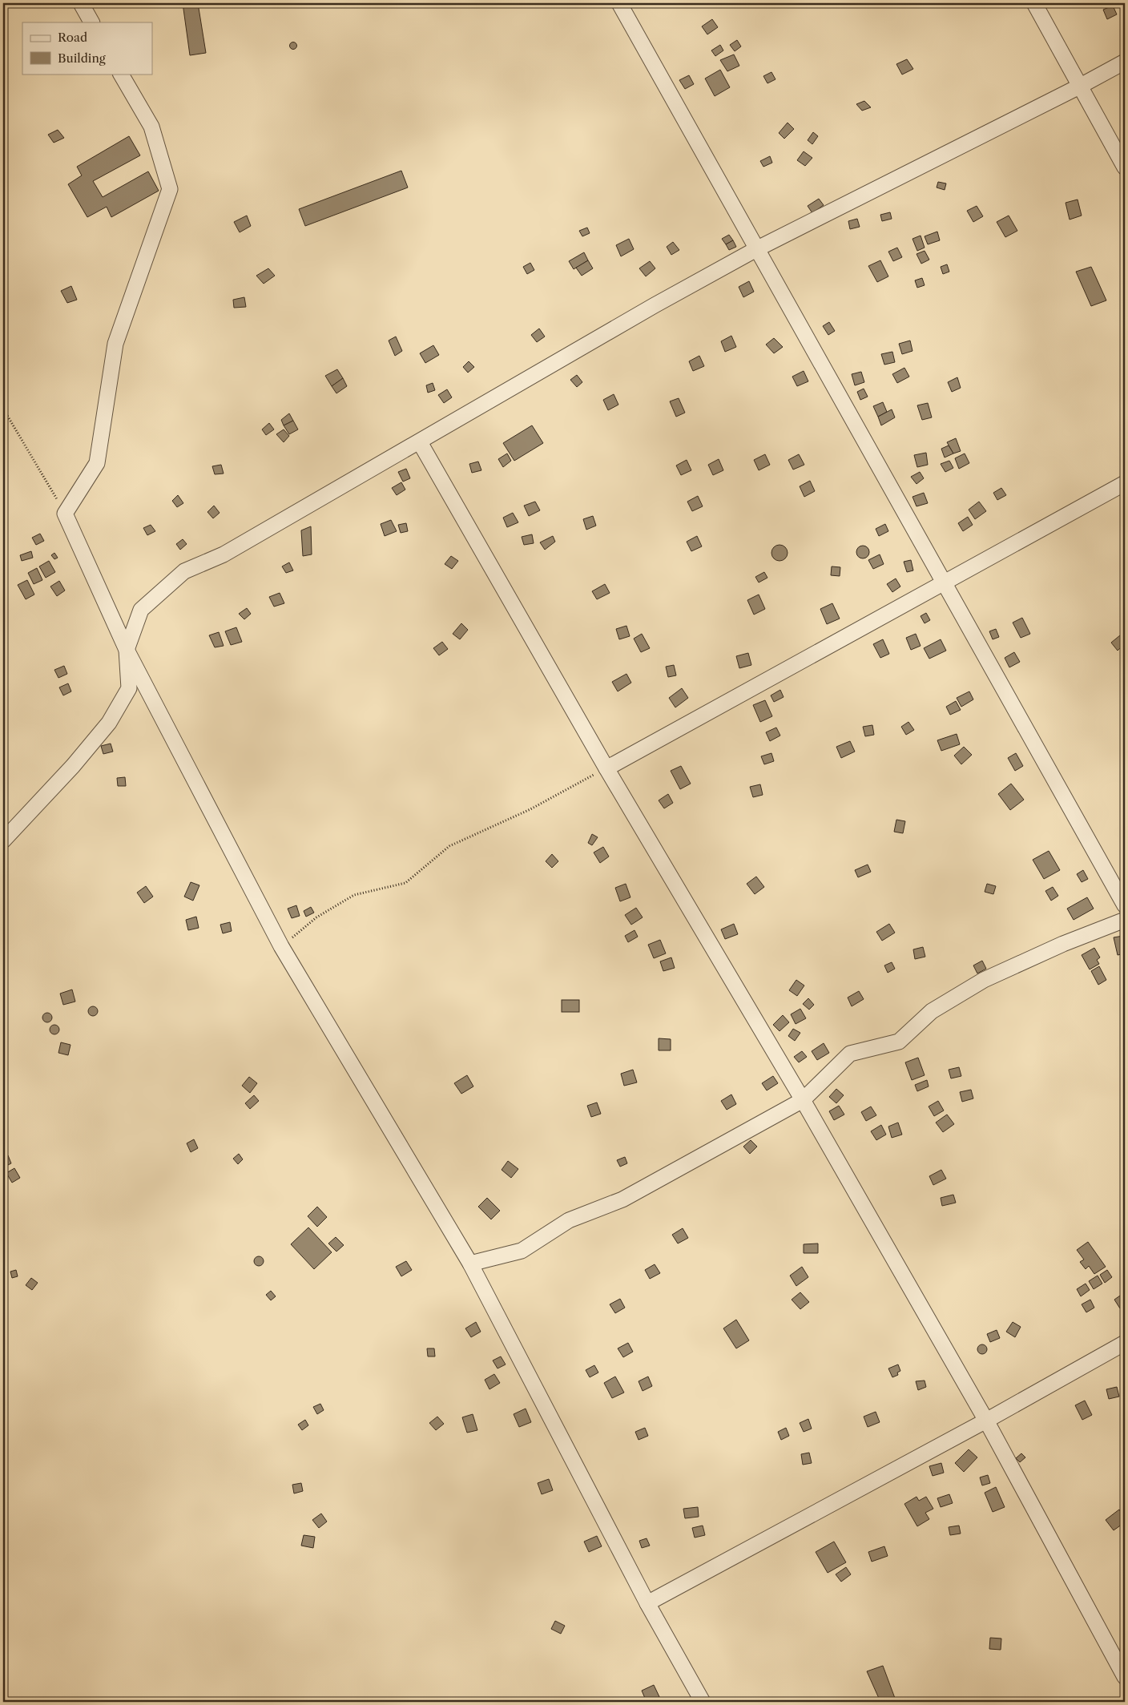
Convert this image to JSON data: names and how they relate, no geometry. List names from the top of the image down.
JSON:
{
  "legend": ["Road", "Building"]
}
